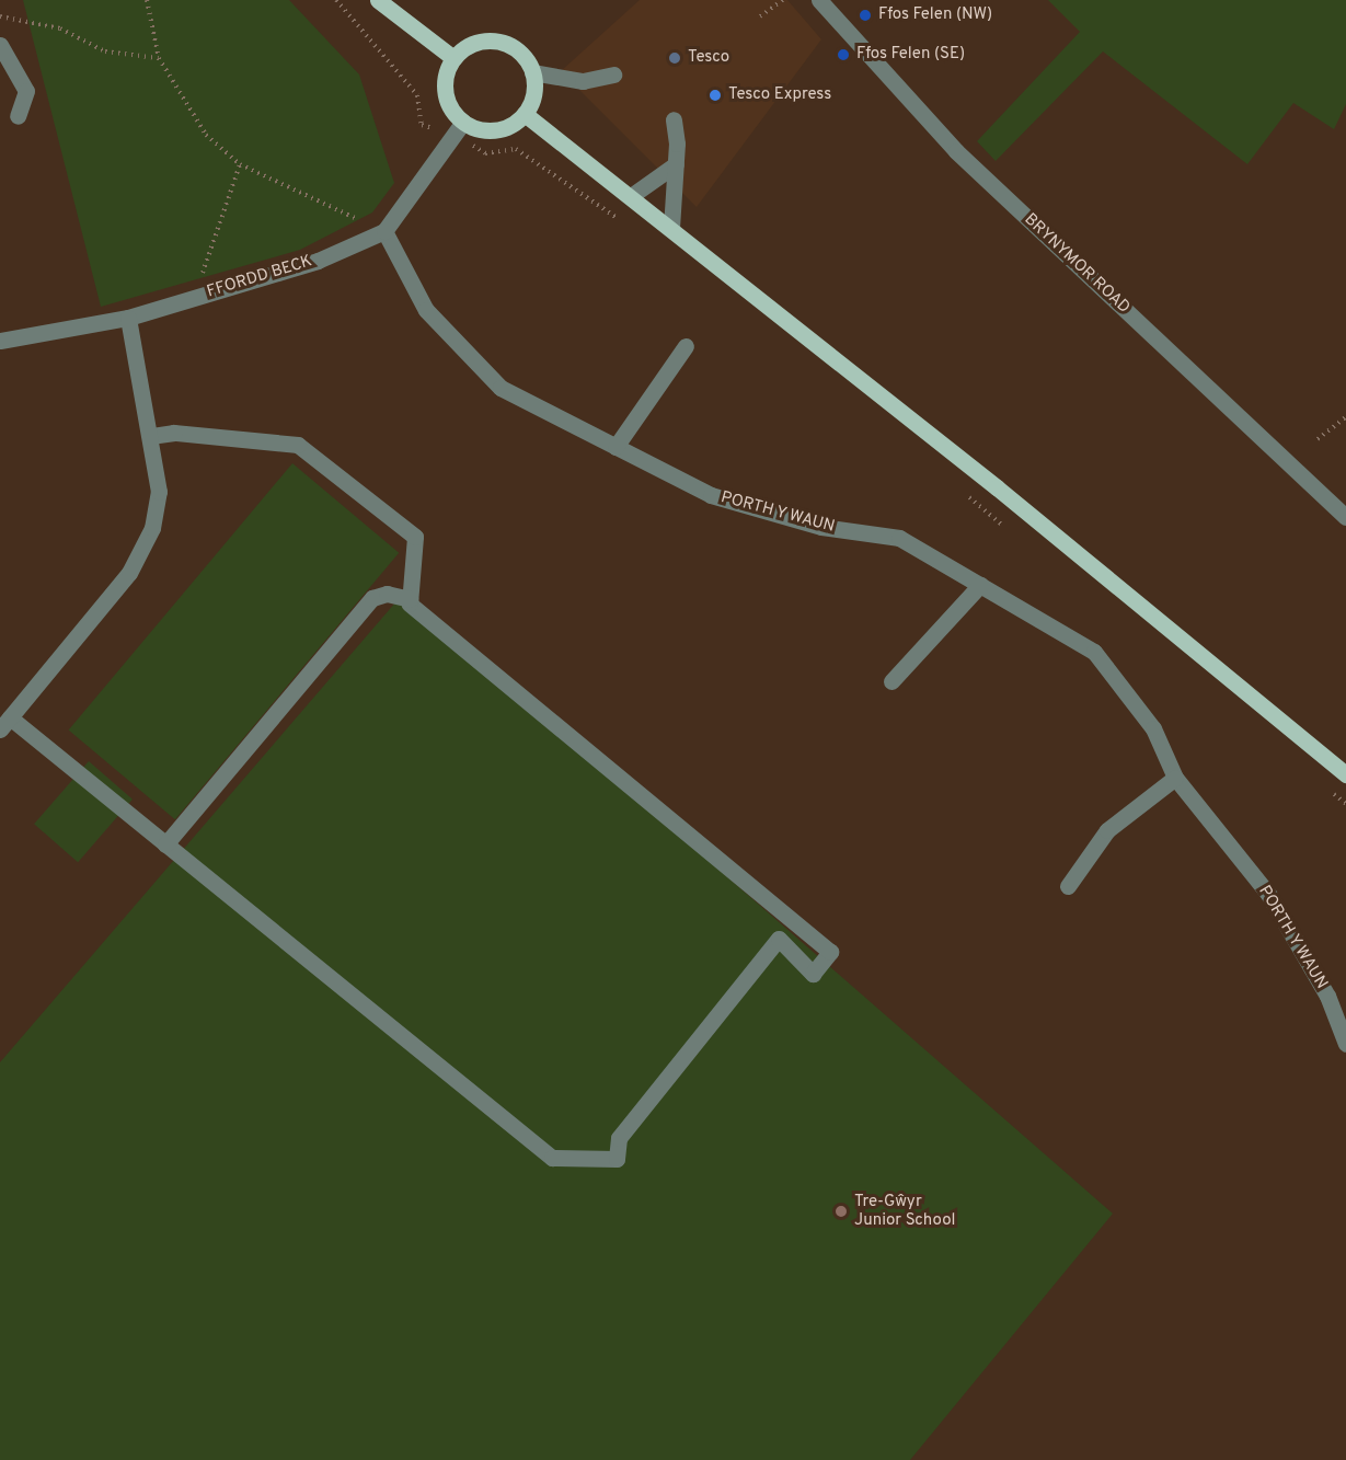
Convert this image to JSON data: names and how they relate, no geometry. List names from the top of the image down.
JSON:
{
  "streets": {
    "street": ["BRYNYMOR ROAD", "FFORDD BECK", "PORTH Y WAUN"]
  },
  "crossings": [
    ["FFORDD BECK", "PORTH Y WAUN"]
  ],
  "places": [
    "Ffos Felen (NW)",
    "Ffos Felen (SE)",
    "Tesco",
    "Tesco Express",
    "Tre-Gŵyr Junior School"
  ]
}
